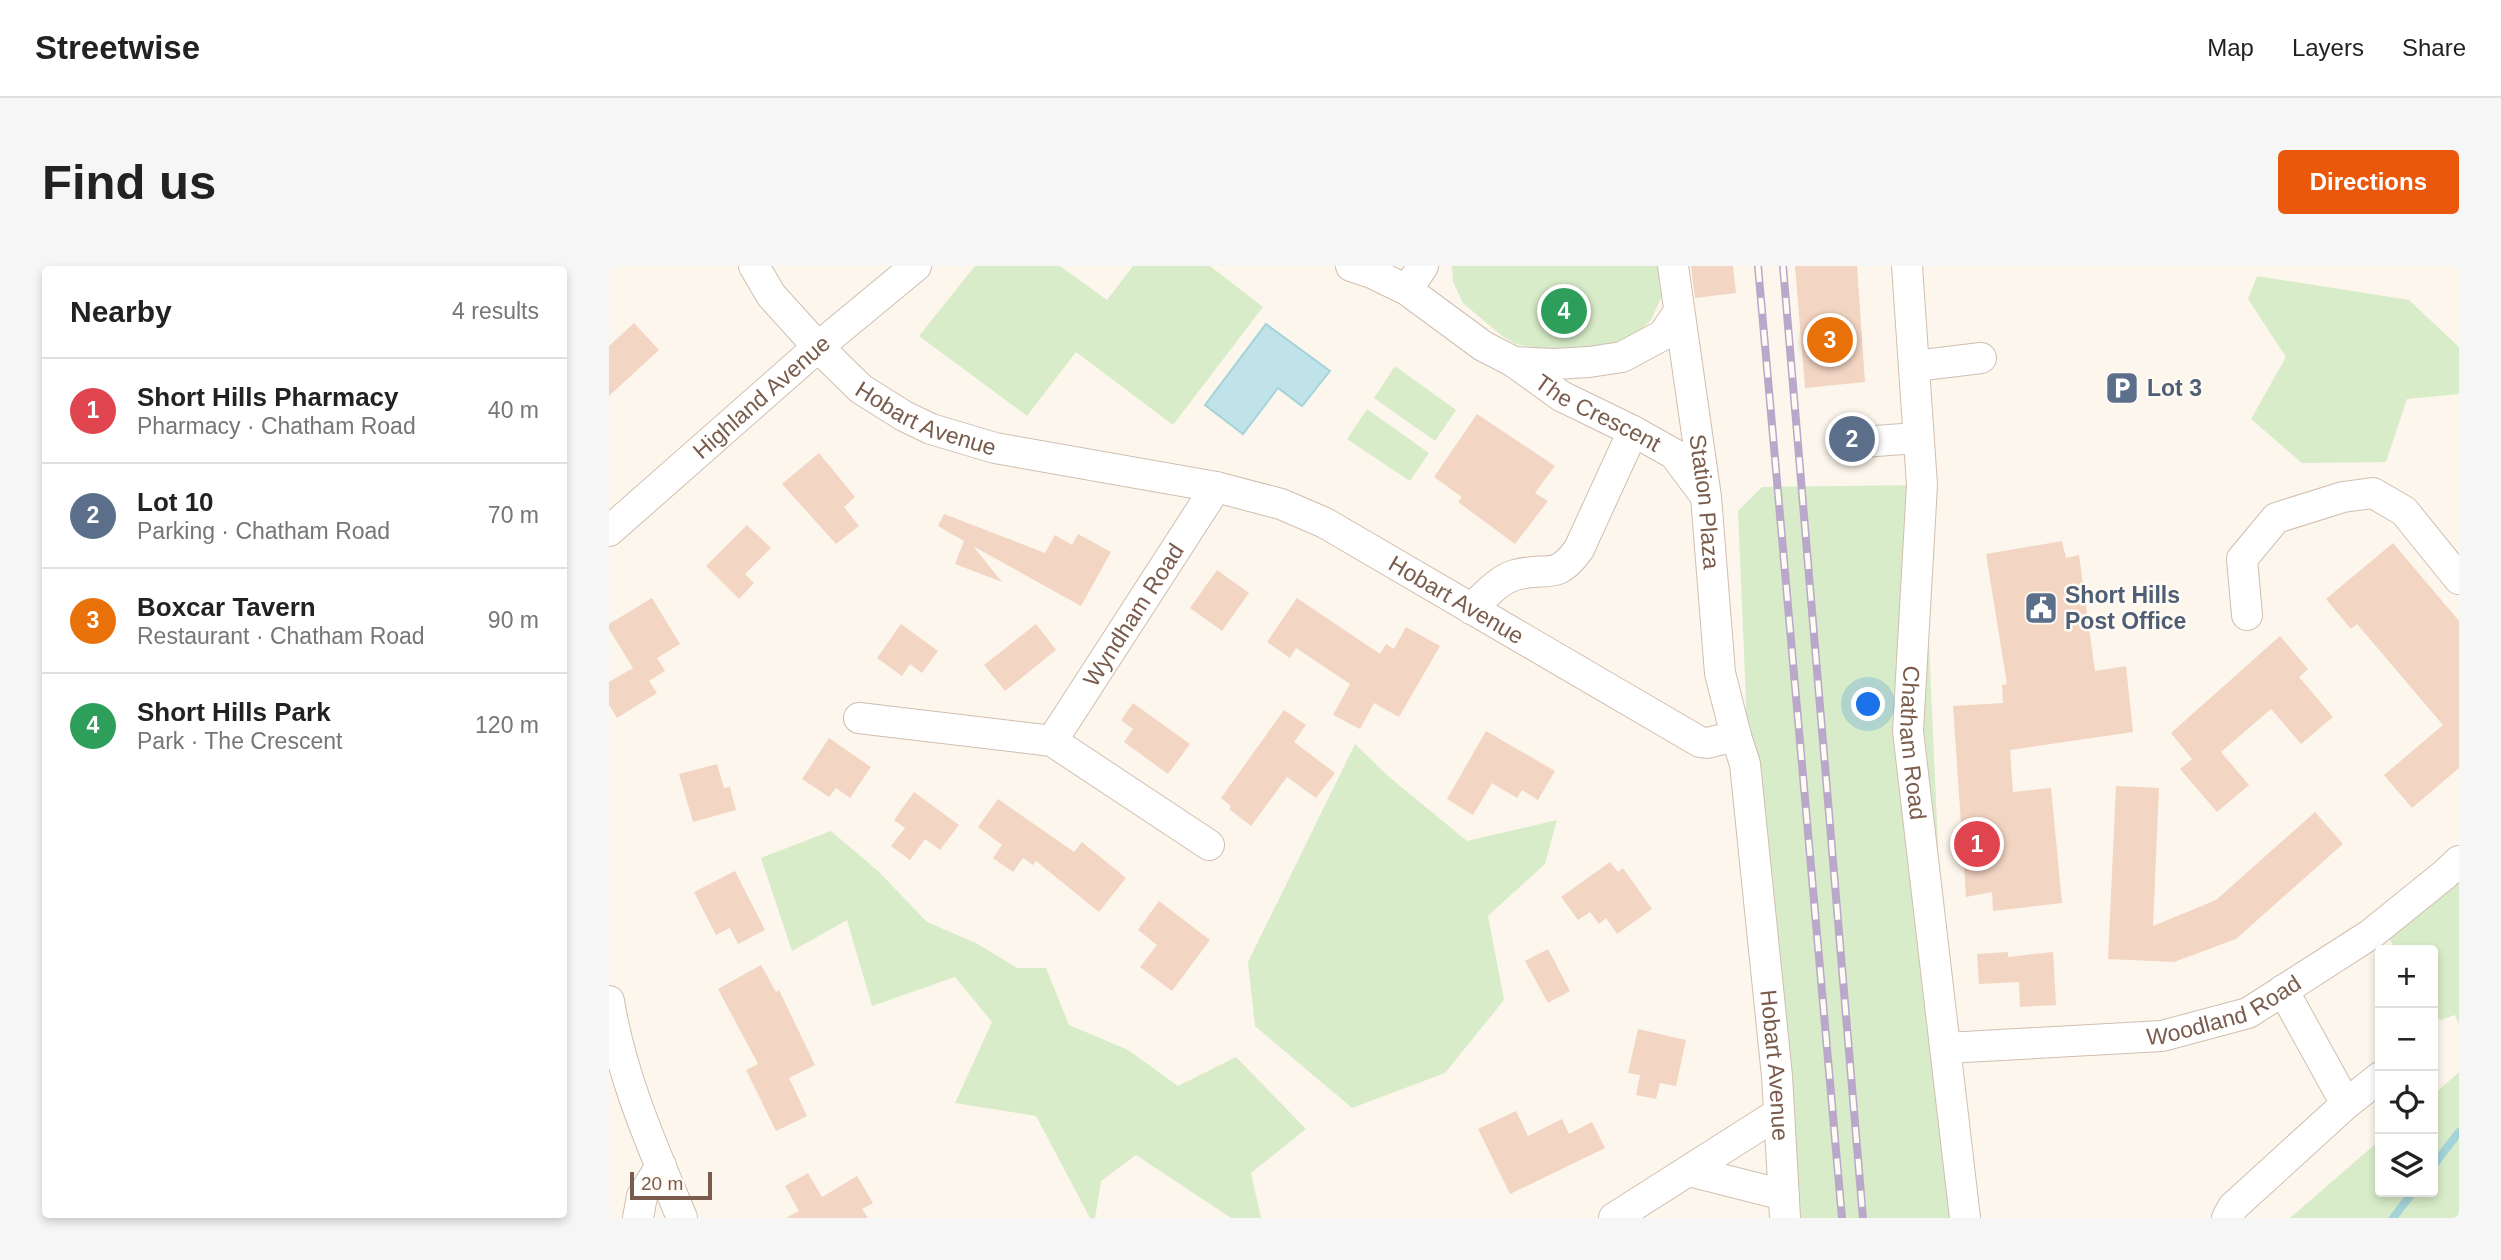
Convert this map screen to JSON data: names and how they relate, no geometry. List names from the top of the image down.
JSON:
{
  "streets": {
    "street": [
      "Highland Avenue",
      "The Crescent",
      "Hobart Avenue",
      "Station Plaza",
      "Wyndham Road",
      "Chatham Road",
      "Woodland Road"
    ]
  },
  "crossings": [
    ["Highland Avenue", "Hobart Avenue"],
    ["The Crescent", "Station Plaza"],
    ["Hobart Avenue", "Station Plaza"],
    ["Hobart Avenue", "Wyndham Road"],
    ["Chatham Road", "Woodland Road"]
  ],
  "places": {
    "parking": ["Lot 3"],
    "public building": ["Short Hills Post Office"]
  },
  "scale_bar": "20 m",
  "page": {
    "header": "Streetwise",
    "nav": ["Map", "Layers", "Share"],
    "buttons": "Directions",
    "title": "Find us",
    "heading": ["Nearby", "4 results"],
    "pins": [
      "4",
      "3",
      "2",
      "1"
    ],
    "list": [
      {
        "mark": "1",
        "name": "Short Hills Pharmacy",
        "note": "Pharmacy · Chatham Road",
        "value": "40 m"
      },
      {
        "mark": "2",
        "name": "Lot 10",
        "note": "Parking · Chatham Road",
        "value": "70 m"
      },
      {
        "mark": "3",
        "name": "Boxcar Tavern",
        "note": "Restaurant · Chatham Road",
        "value": "90 m"
      },
      {
        "mark": "4",
        "name": "Short Hills Park",
        "note": "Park · The Crescent",
        "value": "120 m"
      }
    ],
    "map_buttons": ["+", "−"],
    "scale": "20 m"
  }
}
